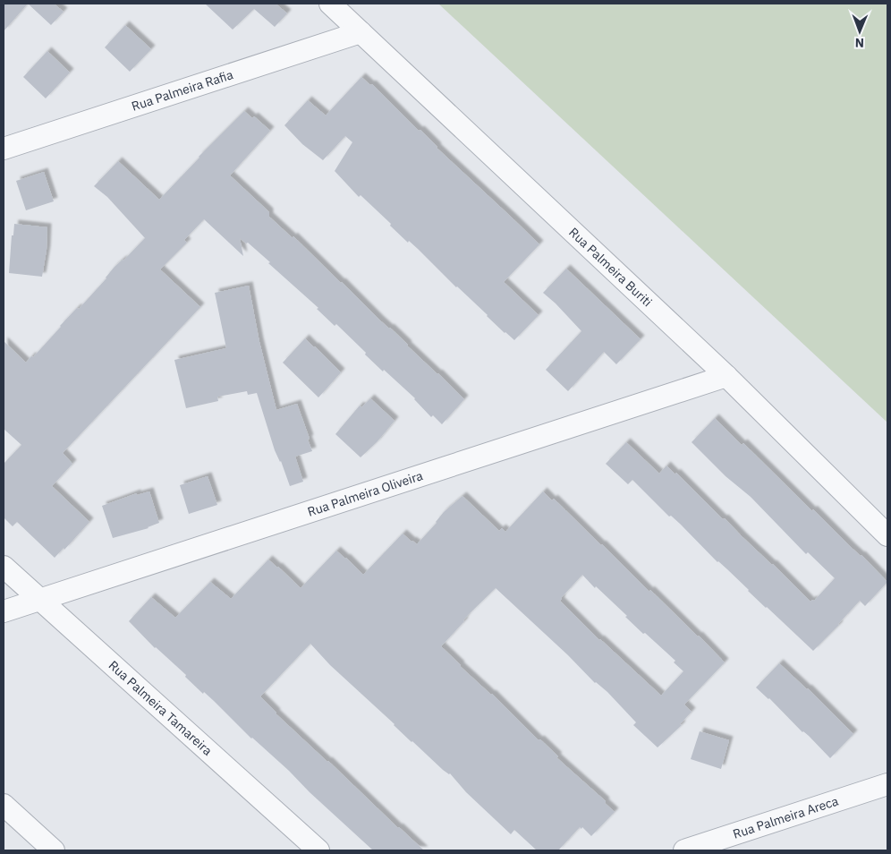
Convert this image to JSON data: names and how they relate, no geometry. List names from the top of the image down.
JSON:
{
  "streets": {
    "street": [
      "Rua Palmeira Rafia",
      "Rua Palmeira Buriti",
      "Rua Palmeira Oliveira",
      "Rua Palmeira Tamareira",
      "Rua Palmeira Areca"
    ]
  },
  "crossings": [
    ["Rua Palmeira Rafia", "Rua Palmeira Buriti"],
    ["Rua Palmeira Buriti", "Rua Palmeira Oliveira"],
    ["Rua Palmeira Oliveira", "Rua Palmeira Tamareira"]
  ],
  "north": "bottom"
}
